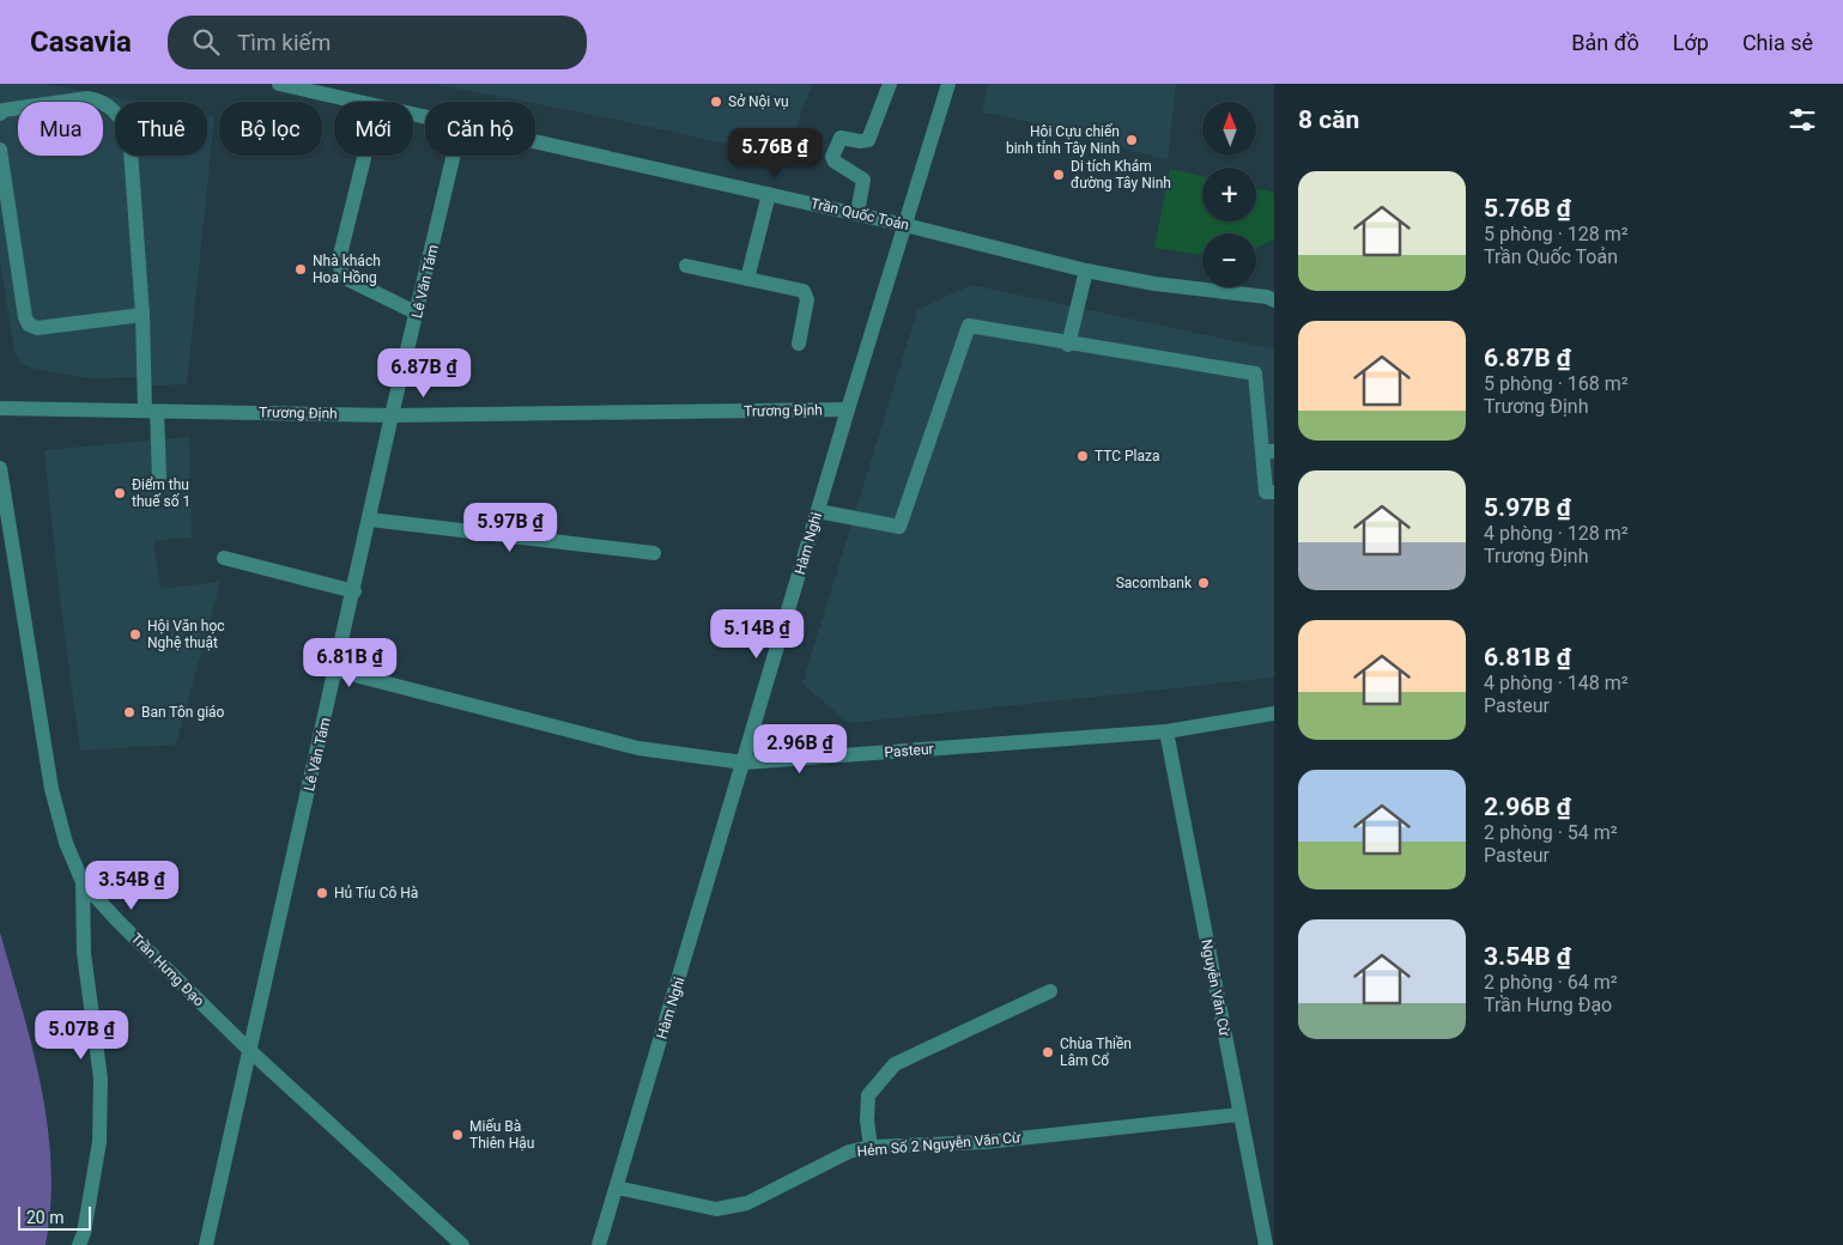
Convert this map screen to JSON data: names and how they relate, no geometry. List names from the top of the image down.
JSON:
{
  "streets": {
    "street": [
      "Trần Quốc Toản",
      "Lê Văn Tám",
      "Trương Định",
      "Hàm Nghi",
      "Pasteur",
      "Trần Hưng Đạo",
      "Nguyễn Văn Cừ",
      "Hẻm Số 2 Nguyễn Văn Cừ"
    ]
  },
  "crossings": [
    ["Trần Quốc Toản", "Hàm Nghi"],
    ["Lê Văn Tám", "Trương Định"],
    ["Lê Văn Tám", "Pasteur"],
    ["Lê Văn Tám", "Trần Hưng Đạo"],
    ["Trương Định", "Hàm Nghi"],
    ["Hàm Nghi", "Pasteur"],
    ["Hàm Nghi", "Hẻm Số 2 Nguyễn Văn Cừ"],
    ["Pasteur", "Nguyễn Văn Cừ"],
    ["Nguyễn Văn Cừ", "Hẻm Số 2 Nguyễn Văn Cừ"]
  ],
  "places": [
    "Sở Nội vụ",
    "Hội Cựu chiến binh tỉnh Tây Ninh",
    "Di tích Khám đường Tây Ninh",
    "Nhà khách Hoa Hồng",
    "TTC Plaza",
    "Điểm thu thuế số 1",
    "Sacombank",
    "Hội Văn học Nghệ thuật",
    "Ban Tôn giáo",
    "Hủ Tíu Cô Hà",
    "Chùa Thiền Lâm Cổ",
    "Miếu Bà Thiên Hậu"
  ],
  "scale_bar": "20 m",
  "north": "top",
  "page": {
    "header": "Casavia",
    "search": "Tìm kiếm",
    "nav": ["Bản đồ", "Lớp", "Chia sẻ"],
    "heading": "8 căn",
    "map_buttons": ["+", "−"],
    "chip": [
      "Mua",
      "Thuê",
      "Bộ lọc",
      "Mới",
      "Căn hộ"
    ],
    "price": [
      "5.76B ₫",
      "6.87B ₫",
      "5.97B ₫",
      "5.14B ₫",
      "6.81B ₫",
      "2.96B ₫",
      "3.54B ₫",
      "5.07B ₫"
    ],
    "list": [
      {
        "name": "5.76B ₫",
        "note": "5 phòng · 128 m² · Trần Quốc Toản"
      },
      {
        "name": "6.87B ₫",
        "note": "5 phòng · 168 m² · Trương Định"
      },
      {
        "name": "5.97B ₫",
        "note": "4 phòng · 128 m² · Trương Định"
      },
      {
        "name": "6.81B ₫",
        "note": "4 phòng · 148 m² · Pasteur"
      },
      {
        "name": "2.96B ₫",
        "note": "2 phòng · 54 m² · Pasteur"
      },
      {
        "name": "3.54B ₫",
        "note": "2 phòng · 64 m² · Trần Hưng Đạo"
      }
    ],
    "scale": "20 m"
  }
}
